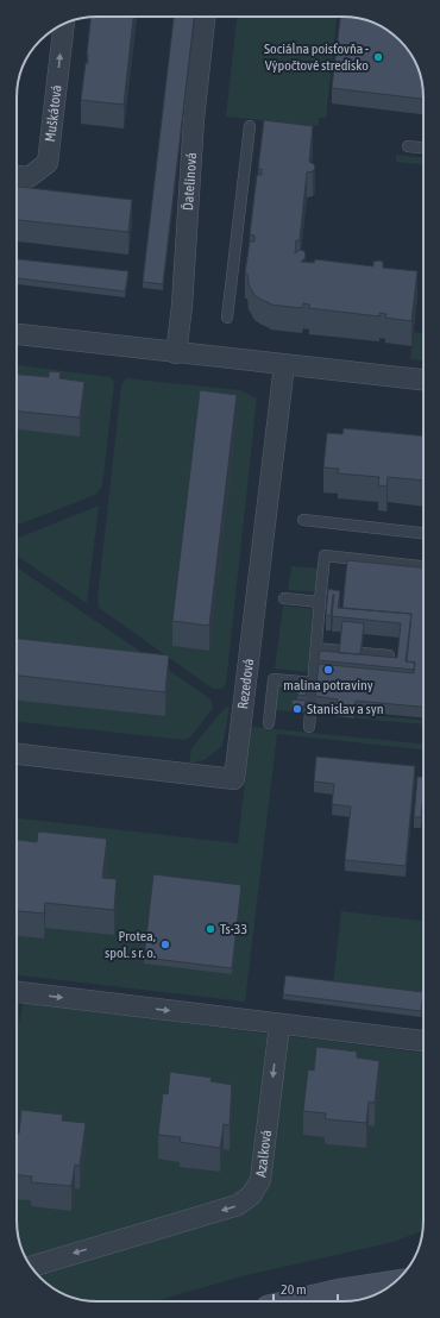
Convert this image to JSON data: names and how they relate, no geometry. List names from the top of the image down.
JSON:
{
  "streets": {
    "street": [
      "Muškátová",
      "Ďatelinová",
      "Rezedová",
      "Azalková"
    ]
  },
  "one_way": ["Muškátová", "Azalková"],
  "places": [
    "Sociálna poisťovňa - Výpočtové stredisko",
    "malina potraviny",
    "Stanislav a syn",
    "Ts-33",
    "Protea, spol. s r. o."
  ],
  "scale_bar": "20 m"
}
